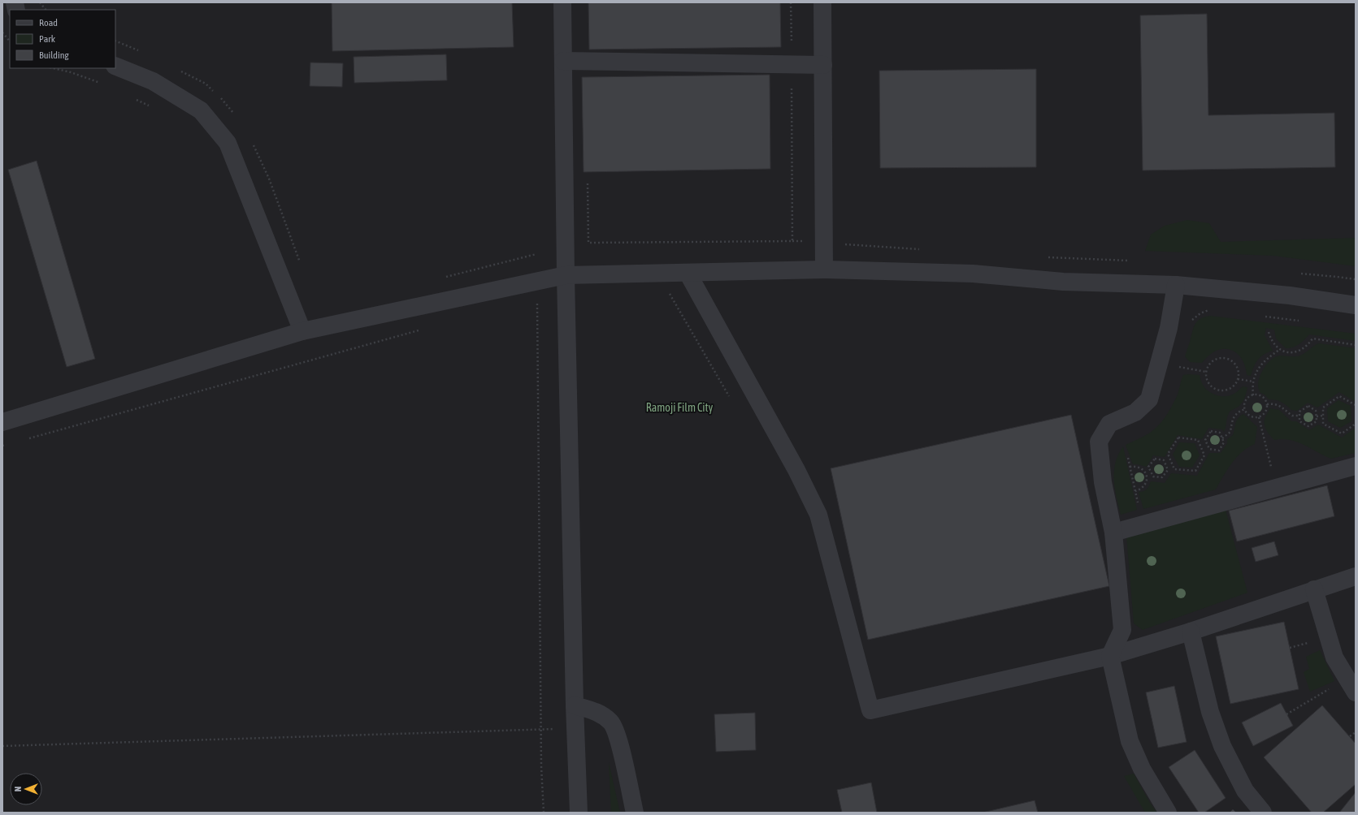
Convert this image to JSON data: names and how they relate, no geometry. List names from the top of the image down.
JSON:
{
  "parks": ["Ramoji Film City"],
  "legend": ["Road", "Park", "Building"],
  "north": "left"
}
